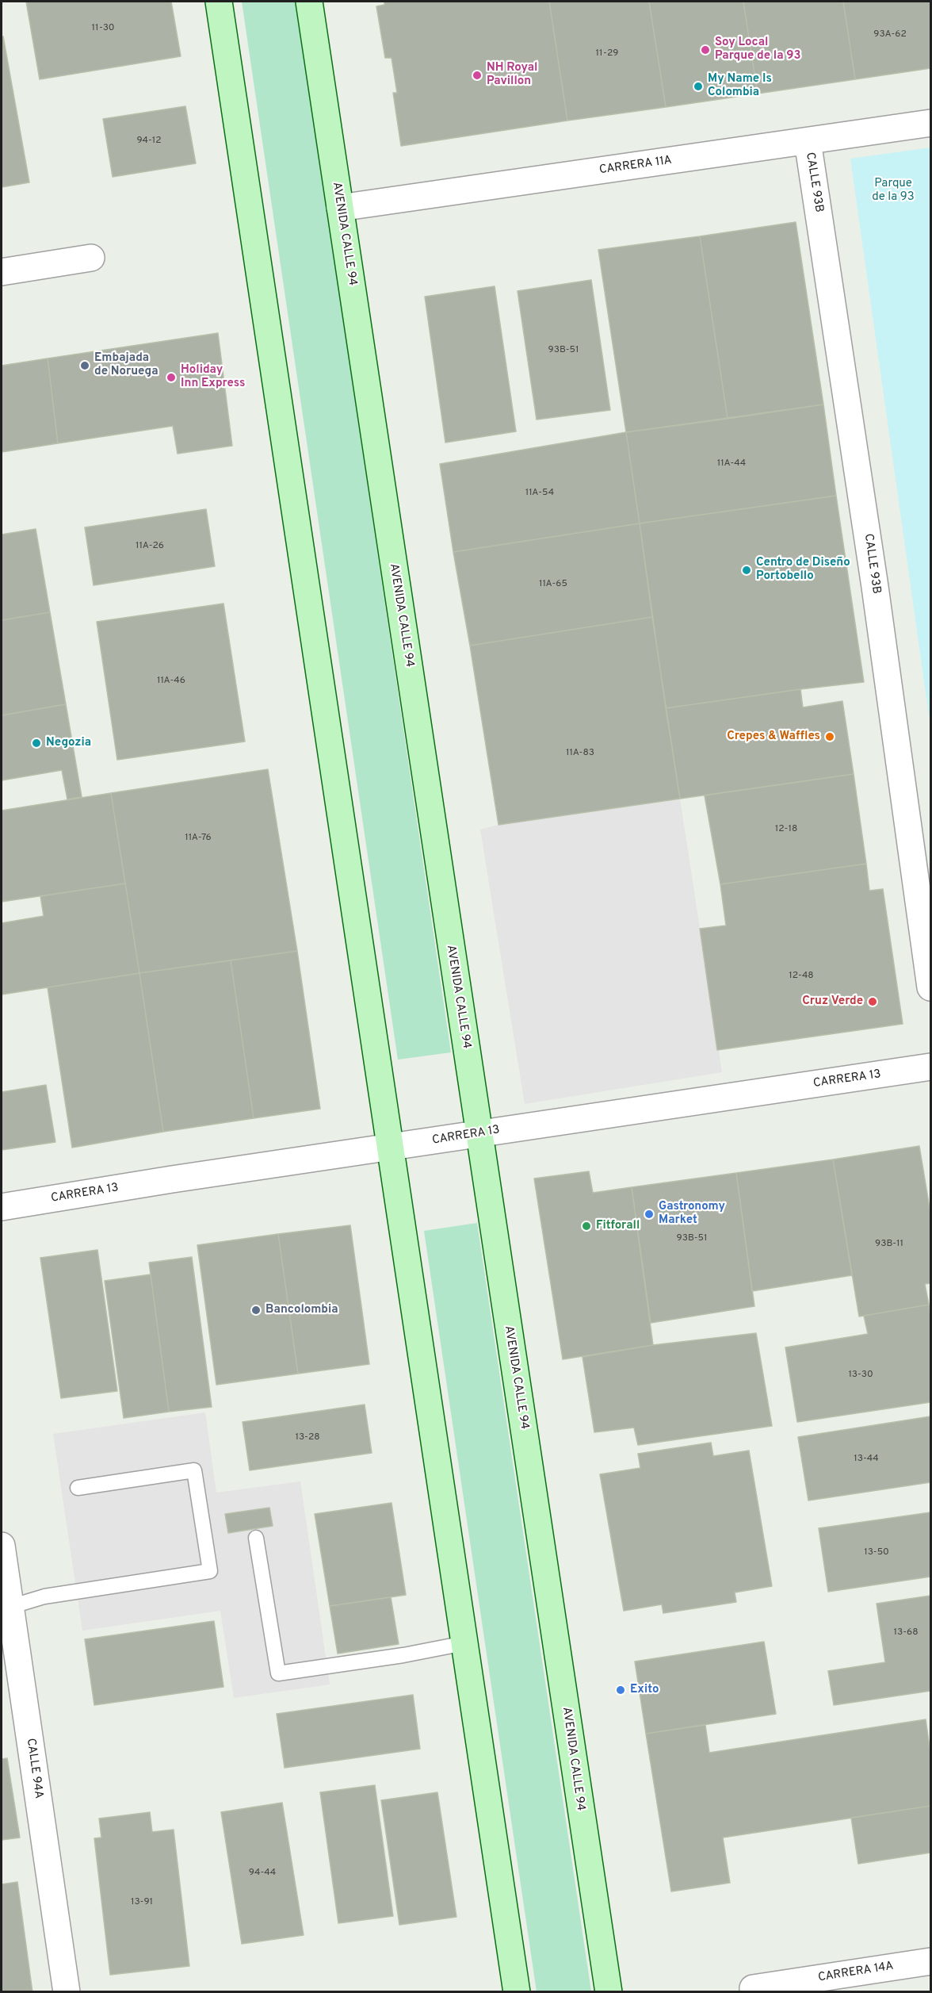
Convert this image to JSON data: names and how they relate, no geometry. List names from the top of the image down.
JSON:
{
  "streets": {
    "main road": ["AVENIDA CALLE 94"],
    "street": [
      "CARRERA 11A",
      "CALLE 93B",
      "CARRERA 13",
      "CALLE 94A",
      "CARRERA 14A"
    ]
  },
  "crossings": [
    ["CARRERA 11A", "CALLE 93B"],
    ["CARRERA 11A", "AVENIDA CALLE 94"],
    ["AVENIDA CALLE 94", "CARRERA 13"]
  ],
  "parks": ["Parque de la 93"],
  "places": [
    "Soy Local Parque de la 93",
    "NH Royal Pavillon",
    "My Name Is Colombia",
    "Embajada de Noruega",
    "Holiday Inn Express",
    "Centro de Diseño Portobello",
    "Crepes & Waffles",
    "Negozia",
    "Cruz Verde",
    "Gastronomy Market",
    "Fitforall",
    "Bancolombia",
    "Exito"
  ],
  "house_numbers": [
    "11-30",
    "93A-62",
    "11-29",
    "94-12",
    "93B-51",
    "11A-44",
    "11A-54",
    "11A-26",
    "11A-65",
    "11A-46",
    "11A-83",
    "12-18",
    "11A-76",
    "12-48",
    "93B-51",
    "93B-11",
    "13-30",
    "13-28",
    "13-44",
    "13-50",
    "13-68",
    "94-44",
    "13-91"
  ]
}
